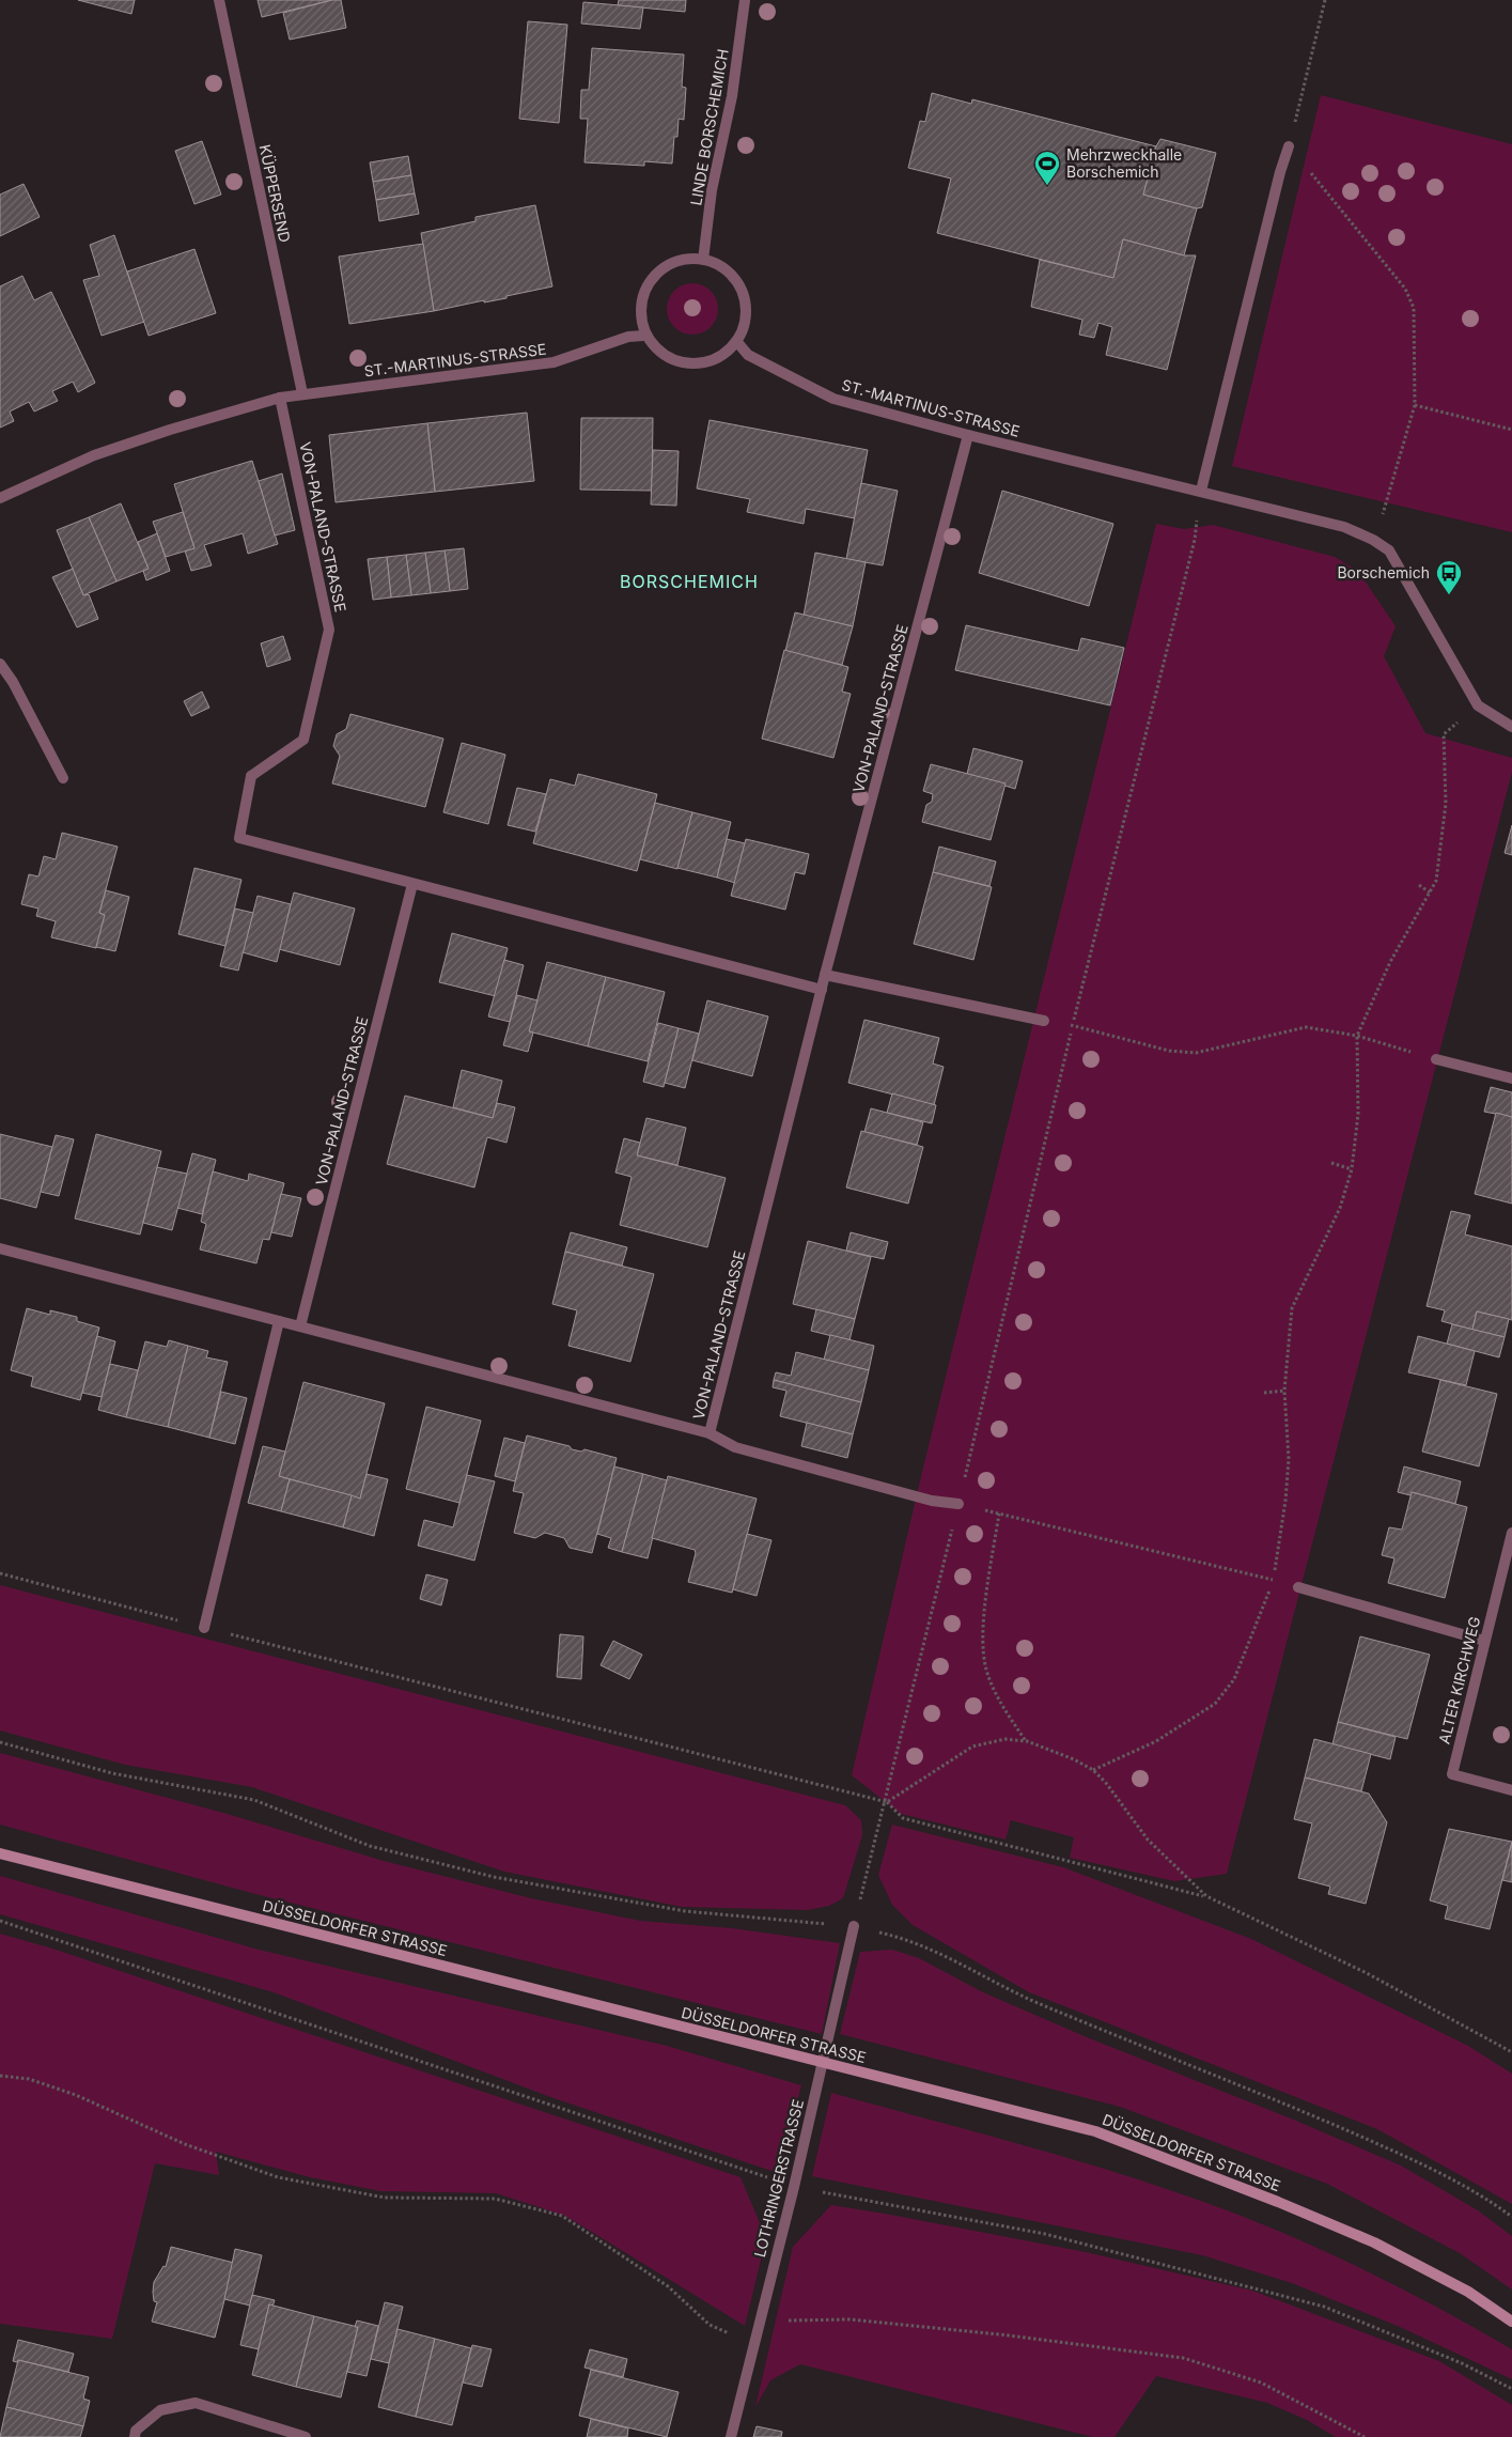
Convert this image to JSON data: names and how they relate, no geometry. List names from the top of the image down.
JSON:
{
  "streets": {
    "main road": ["DÜSSELDORFER STRASSE"],
    "street": [
      "LINDE BORSCHEMICH",
      "KÜPPERSEND",
      "ST.-MARTINUS-STRASSE",
      "VON-PALAND-STRASSE",
      "ALTER KIRCHWEG",
      "LOTHRINGERSTRASSE"
    ]
  },
  "crossings": [
    ["LINDE BORSCHEMICH", "ST.-MARTINUS-STRASSE"],
    ["KÜPPERSEND", "ST.-MARTINUS-STRASSE"],
    ["ST.-MARTINUS-STRASSE", "VON-PALAND-STRASSE"]
  ],
  "districts": ["BORSCHEMICH"],
  "places": {
    "sports": ["Mehrzweckhalle Borschemich"],
    "bus stop": ["Borschemich"]
  }
}
